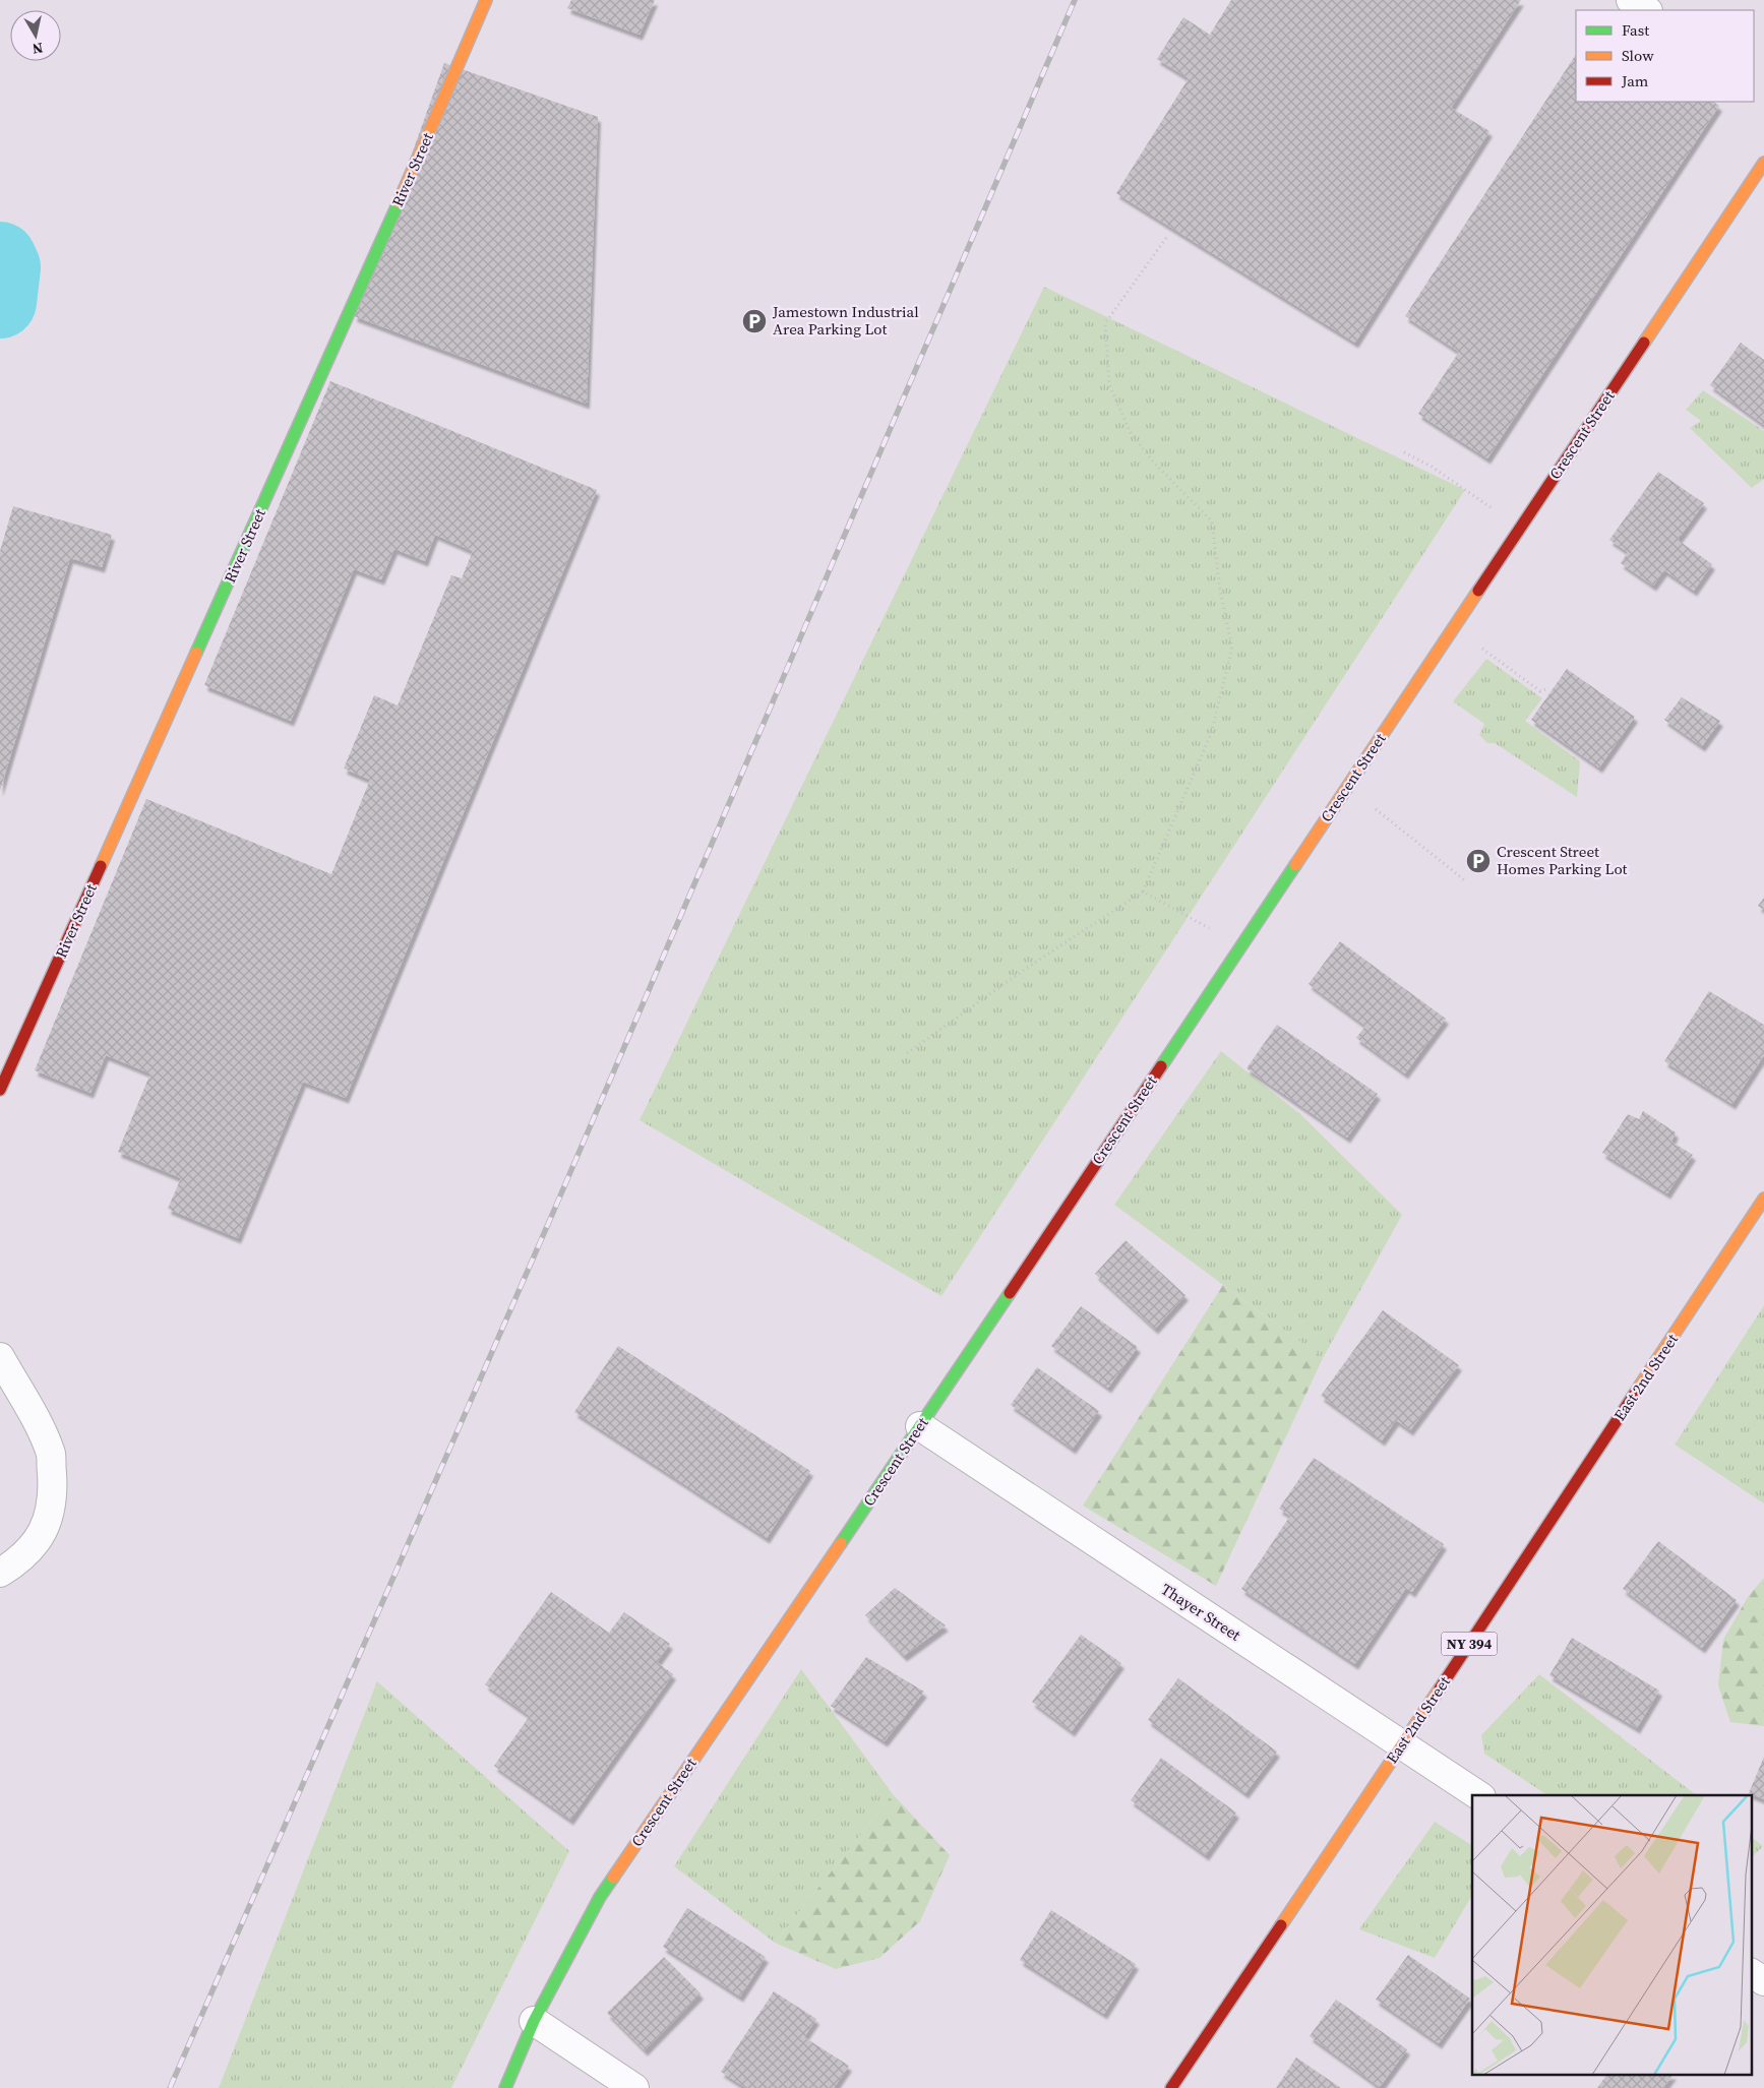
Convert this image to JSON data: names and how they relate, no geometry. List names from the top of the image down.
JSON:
{
  "streets": {
    "street": [
      "River Street",
      "Crescent Street",
      "East 2nd Street",
      "Thayer Street",
      "NY 394"
    ]
  },
  "crossings": [
    ["Crescent Street", "Thayer Street"],
    ["East 2nd Street", "Thayer Street"]
  ],
  "places": {
    "parking": ["Jamestown Industrial Area Parking Lot", "Crescent Street Homes Parking Lot"]
  },
  "legend": ["Fast", "Slow", "Jam"],
  "north": "bottom"
}
